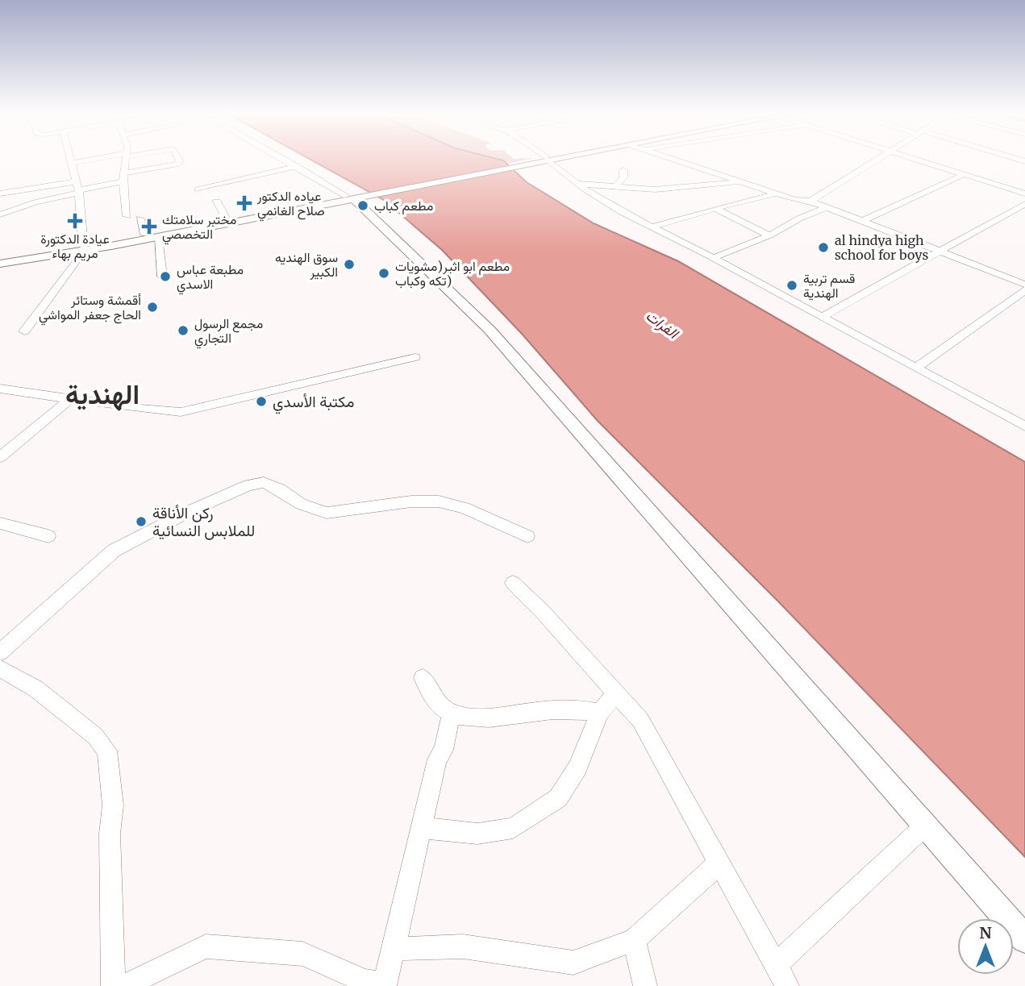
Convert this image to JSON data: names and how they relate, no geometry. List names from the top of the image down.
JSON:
{
  "districts": ["الهندية"],
  "water": ["الفرات"],
  "places": {
    "health": ["عياده الدكتور صلاح الغانمي", "عيادة الدكتورة مريم بهاء", "مختبر سلامتك التخصصي"],
    "other": [
      "مطعم كباب",
      "al hindya high school for boys",
      "سوق الهنديه الكبير",
      "مطعم ابو اثير(مشويات تكه وكباب)",
      "مطبعة عباس الاسدي",
      "قسم تربية الهندية",
      "أقمشة وستائر الحاج جعفر المواشي",
      "مجمع الرسول التجاري",
      "مكتبة الأسدي",
      "ركن الأناقة للملابس النسائية"
    ]
  },
  "north": "top"
}
